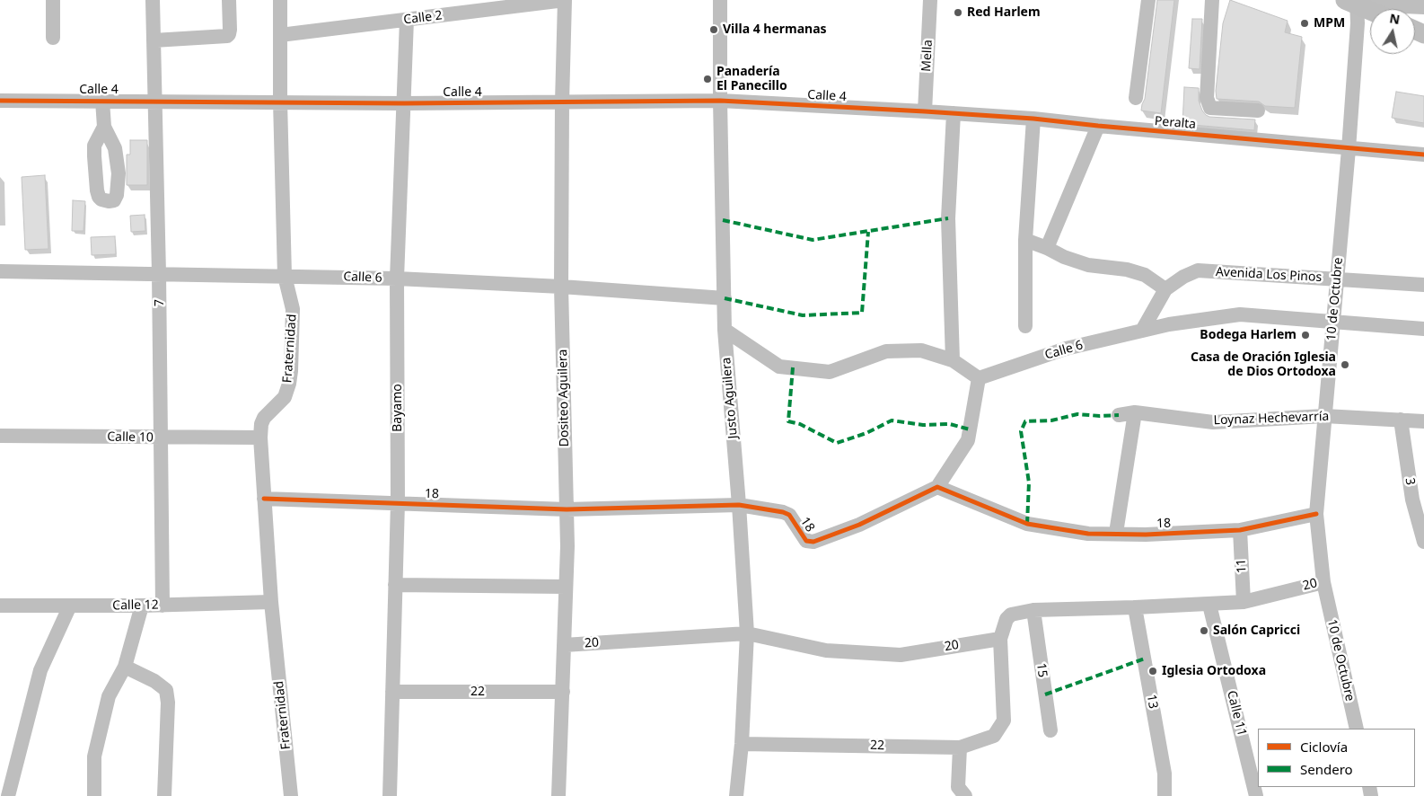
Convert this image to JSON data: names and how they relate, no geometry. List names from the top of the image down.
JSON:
{
  "streets": {
    "street": [
      "Calle 2",
      "Mella",
      "Calle 4",
      "Peralta",
      "Avenida Los Pinos",
      "Calle 6",
      "10 de Octubre",
      "7",
      "Fraternidad",
      "Dositeo Aguilera",
      "Justo Aguilera",
      "Bayamo",
      "Loynaz Hechevarría",
      "Calle 10",
      "3",
      "18",
      "11",
      "20",
      "Calle 12",
      "15",
      "22",
      "13",
      "Calle 11"
    ]
  },
  "crossings": [
    ["Calle 2", "Fraternidad"],
    ["Calle 2", "Dositeo Aguilera"],
    ["Calle 2", "Bayamo"],
    ["Mella", "Calle 4"],
    ["Mella", "Peralta"],
    ["Calle 4", "Peralta"],
    ["Calle 4", "7"],
    ["Calle 4", "Fraternidad"],
    ["Calle 4", "Dositeo Aguilera"],
    ["Calle 4", "Justo Aguilera"],
    ["Calle 4", "Bayamo"],
    ["Peralta", "10 de Octubre"],
    ["Avenida Los Pinos", "Calle 6"],
    ["Avenida Los Pinos", "10 de Octubre"],
    ["Calle 6", "10 de Octubre"],
    ["Calle 6", "7"],
    ["Calle 6", "Fraternidad"],
    ["Calle 6", "Dositeo Aguilera"],
    ["Calle 6", "Justo Aguilera"],
    ["Calle 6", "Bayamo"],
    ["10 de Octubre", "Loynaz Hechevarría"],
    ["10 de Octubre", "18"],
    ["10 de Octubre", "20"],
    ["7", "Calle 10"],
    ["7", "Calle 12"],
    ["Fraternidad", "Calle 10"],
    ["Fraternidad", "18"],
    ["Fraternidad", "Calle 12"],
    ["Dositeo Aguilera", "18"],
    ["Dositeo Aguilera", "20"],
    ["Dositeo Aguilera", "22"],
    ["Justo Aguilera", "18"],
    ["Justo Aguilera", "20"],
    ["Justo Aguilera", "22"],
    ["Bayamo", "18"],
    ["Bayamo", "22"],
    ["Loynaz Hechevarría", "3"],
    ["18", "11"],
    ["11", "20"],
    ["20", "15"],
    ["20", "22"],
    ["20", "13"],
    ["20", "Calle 11"]
  ],
  "places": [
    "Red Harlem",
    "MPM",
    "Villa 4 hermanas",
    "Panadería El Panecillo",
    "Bodega Harlem",
    "Casa de Oración Iglesia de Dios Ortodoxa",
    "Salón Capricci",
    "Iglesia Ortodoxa"
  ],
  "legend": ["Ciclovía", "Sendero"],
  "north": "top"
}
